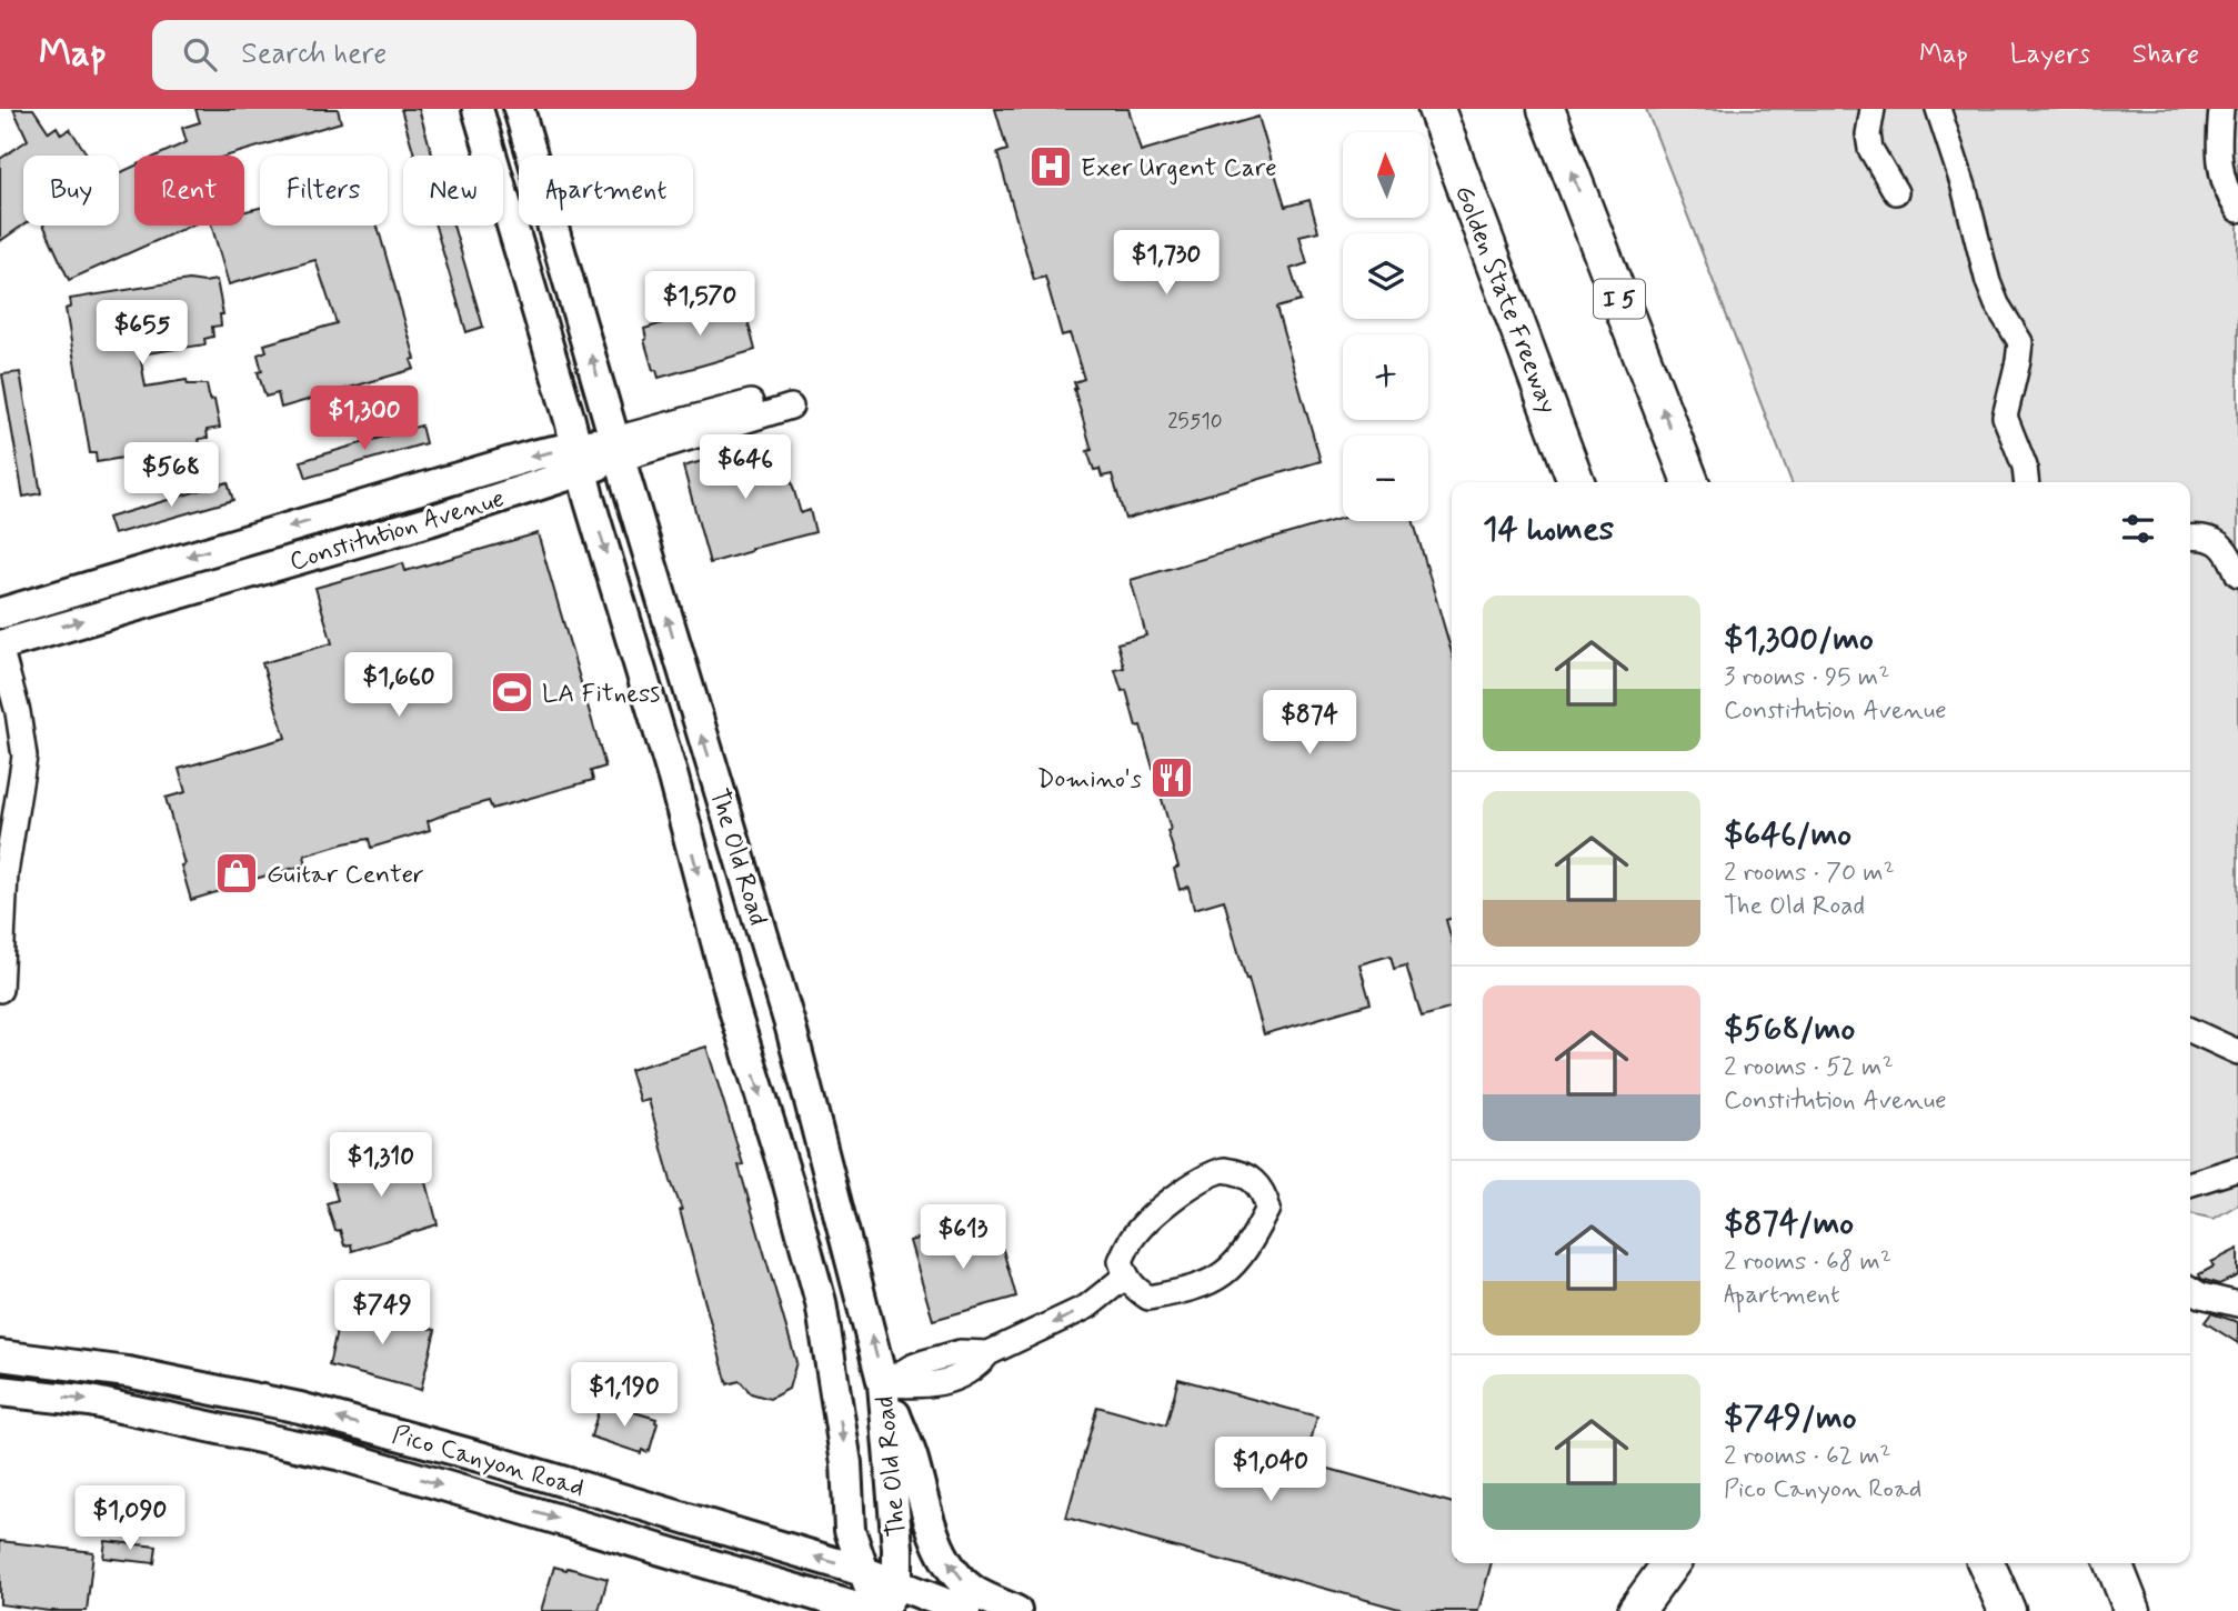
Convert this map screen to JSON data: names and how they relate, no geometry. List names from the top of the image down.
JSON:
{
  "streets": {
    "highway": ["Golden State Freeway", "I 5"],
    "main road": ["Constitution Avenue", "The Old Road", "Pico Canyon Road"]
  },
  "crossings": [
    ["Constitution Avenue", "The Old Road"],
    ["The Old Road", "Pico Canyon Road"]
  ],
  "places": {
    "hospital": ["Exer Urgent Care"],
    "sports": ["LA Fitness"],
    "restaurant": ["Domino's"],
    "shop": ["Guitar Center"]
  },
  "house_numbers": ["25510"],
  "north": "top",
  "page": {
    "header": "Map",
    "search": "Search here",
    "nav": ["Map", "Layers", "Share"],
    "map_buttons": ["+", "−"],
    "chip": [
      "Buy",
      "Rent",
      "Filters",
      "New",
      "Apartment"
    ],
    "price": [
      "$1,730",
      "$1,570",
      "$655",
      "$1,300",
      "$646",
      "$568",
      "$1,660",
      "$874",
      "$1,310",
      "$613",
      "$749",
      "$1,190",
      "$1,040",
      "$1,090"
    ],
    "heading": "14 homes",
    "list": [
      {
        "name": "$1,300/mo",
        "note": "3 rooms · 95 m² · Constitution Avenue"
      },
      {
        "name": "$646/mo",
        "note": "2 rooms · 70 m² · The Old Road"
      },
      {
        "name": "$568/mo",
        "note": "2 rooms · 52 m² · Constitution Avenue"
      },
      {
        "name": "$874/mo",
        "note": "2 rooms · 68 m² · Apartment"
      },
      {
        "name": "$749/mo",
        "note": "2 rooms · 62 m² · Pico Canyon Road"
      }
    ]
  }
}
